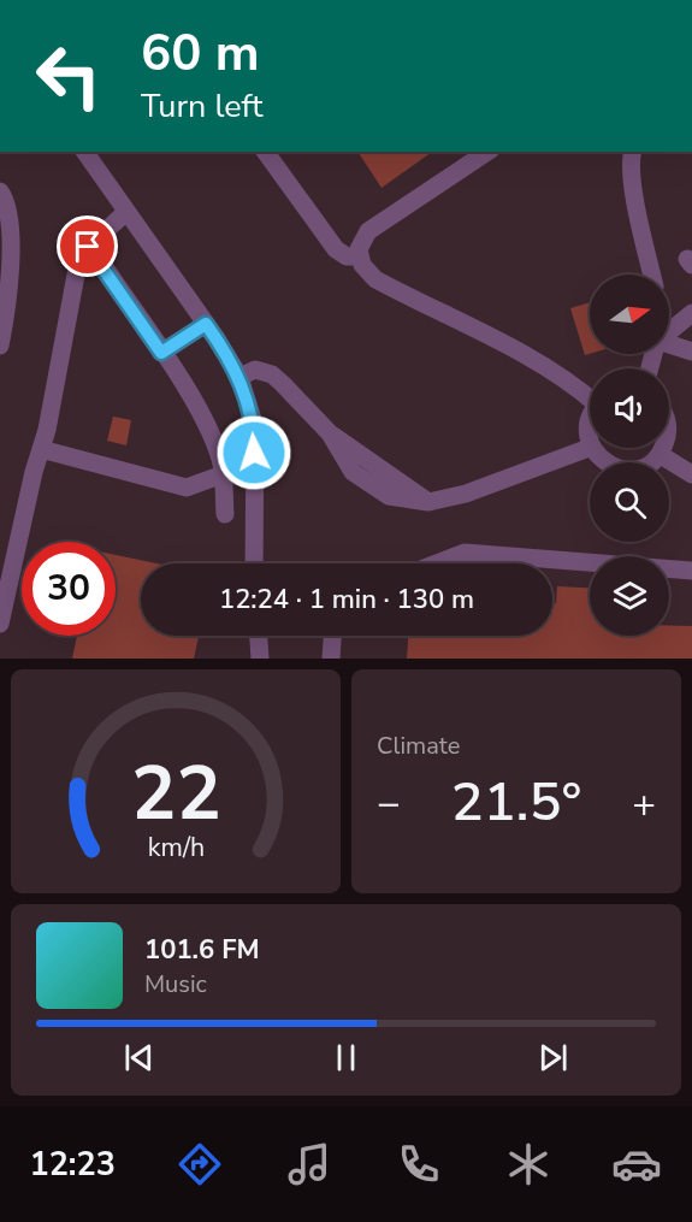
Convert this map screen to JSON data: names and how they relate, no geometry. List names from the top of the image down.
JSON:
{
  "north": "right",
  "page": {
    "turn": ["60 m", "Turn left"],
    "limit": "30",
    "trip": "12:24 · 1 min · 130 m",
    "tile": "Climate",
    "heat": ["−", "21.5°", "+"],
    "song": ["101.6 FM", "Music"],
    "tabs": "12:23",
    "gauge": ["22", "km/h"]
  }
}
